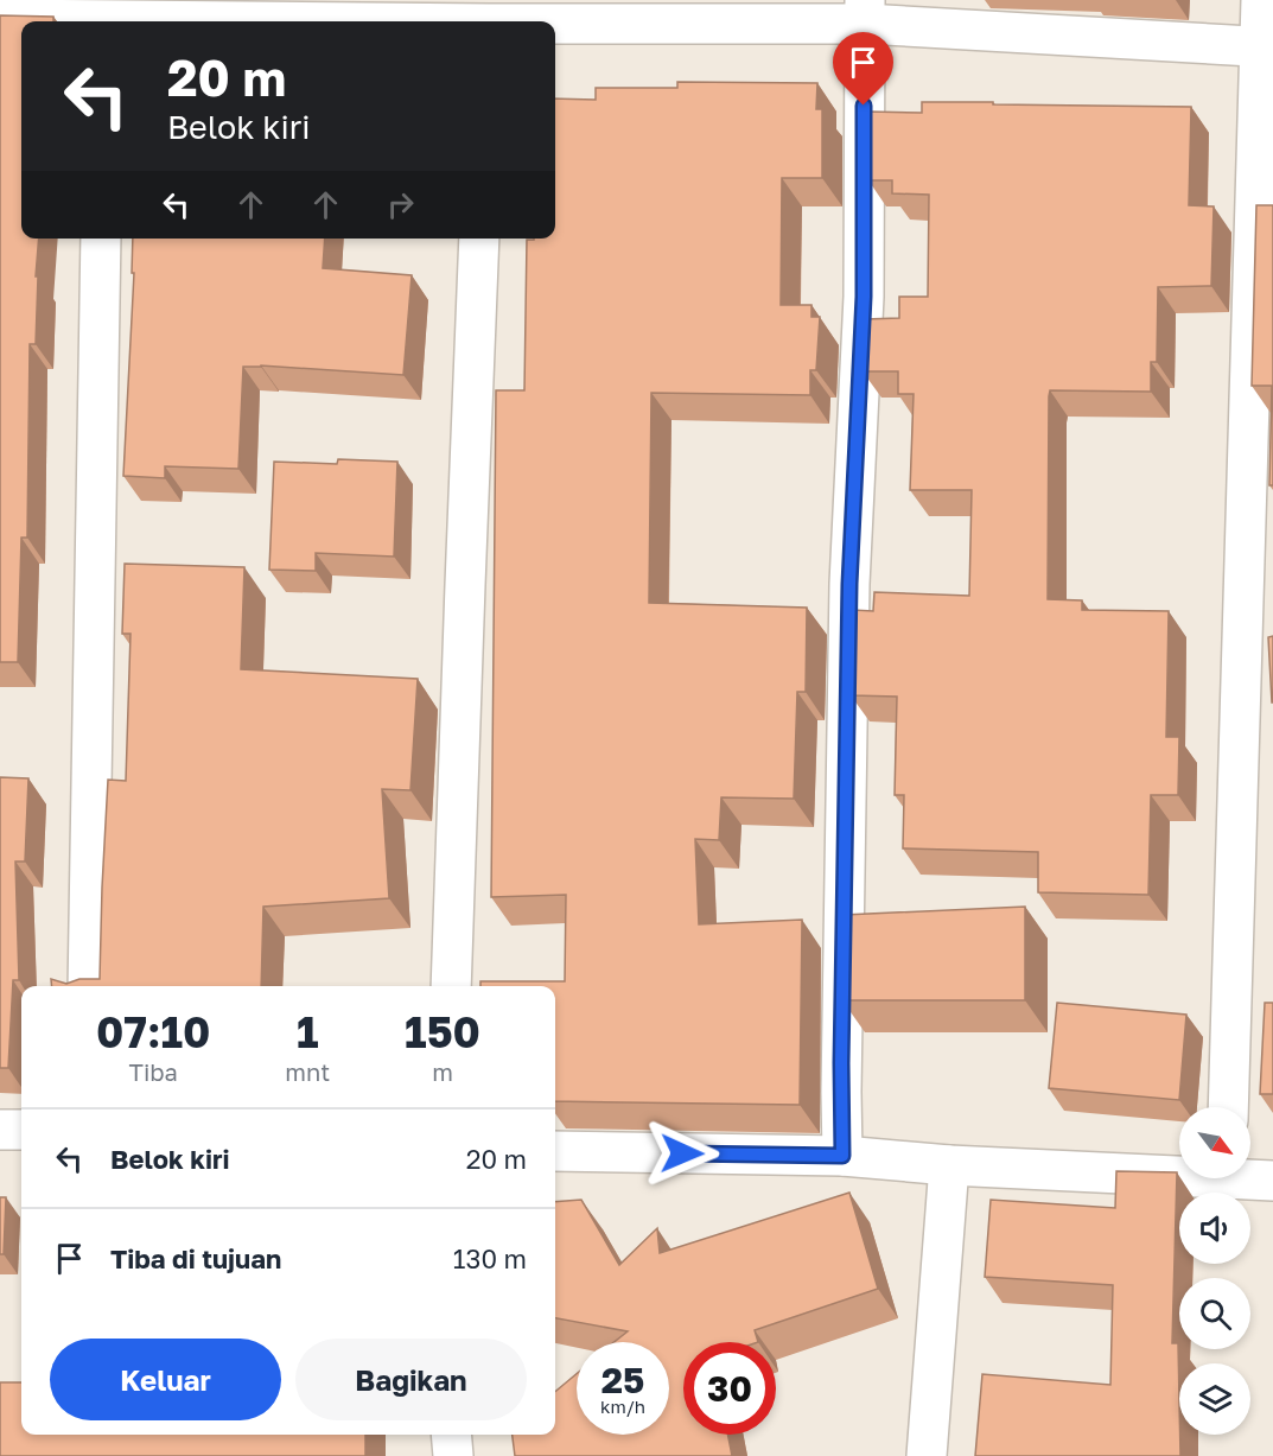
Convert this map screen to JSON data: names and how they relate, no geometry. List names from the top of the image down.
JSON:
{
  "north": "bottom right",
  "page": {
    "turn": ["20 m", "Belok kiri"],
    "eta": [
      "07:10",
      "Tiba",
      "1",
      "mnt",
      "150",
      "m"
    ],
    "list": [
      {
        "name": "Belok kiri",
        "value": "20 m"
      },
      {
        "name": "Tiba di tujuan",
        "value": "130 m"
      }
    ],
    "buttons": ["Keluar", "Bagikan"],
    "speed": "25 km/h",
    "limit": "30"
  }
}
